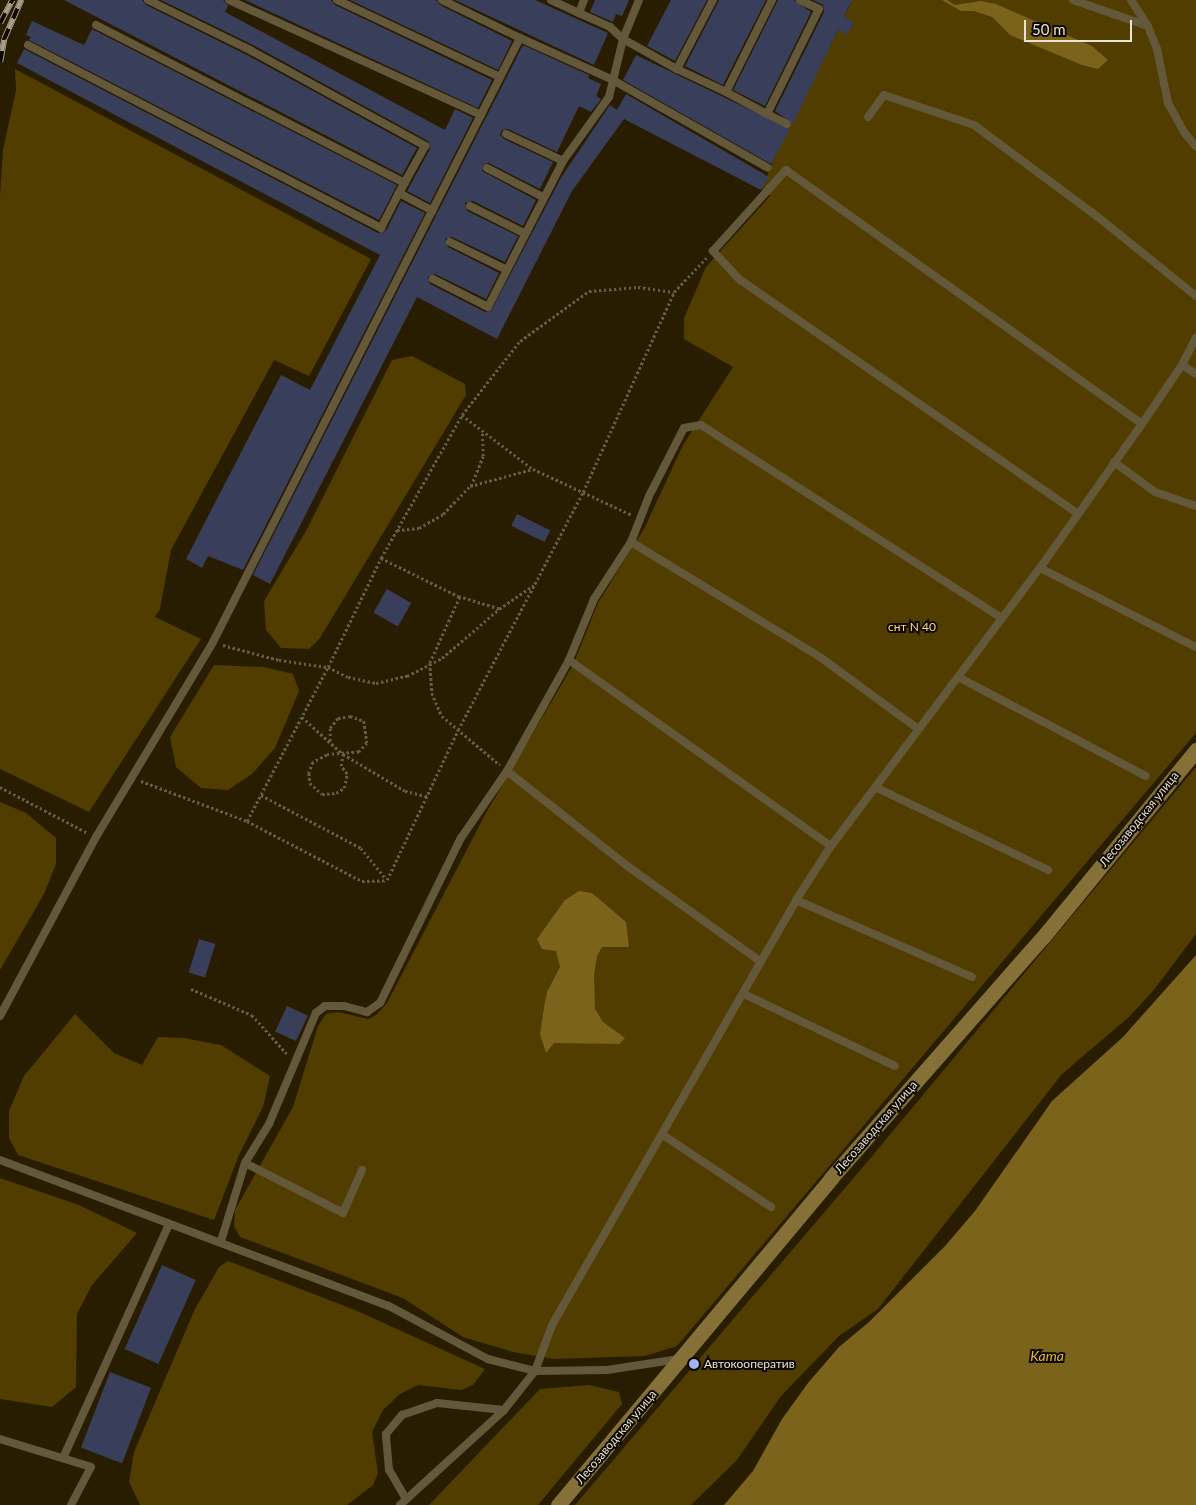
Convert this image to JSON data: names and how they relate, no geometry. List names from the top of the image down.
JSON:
{
  "streets": {
    "street": ["Лесозаводская улица"]
  },
  "water": ["Kama"],
  "parks": ["снт N 40"],
  "places": ["Автокооператив"],
  "scale_bar": "50 m"
}
